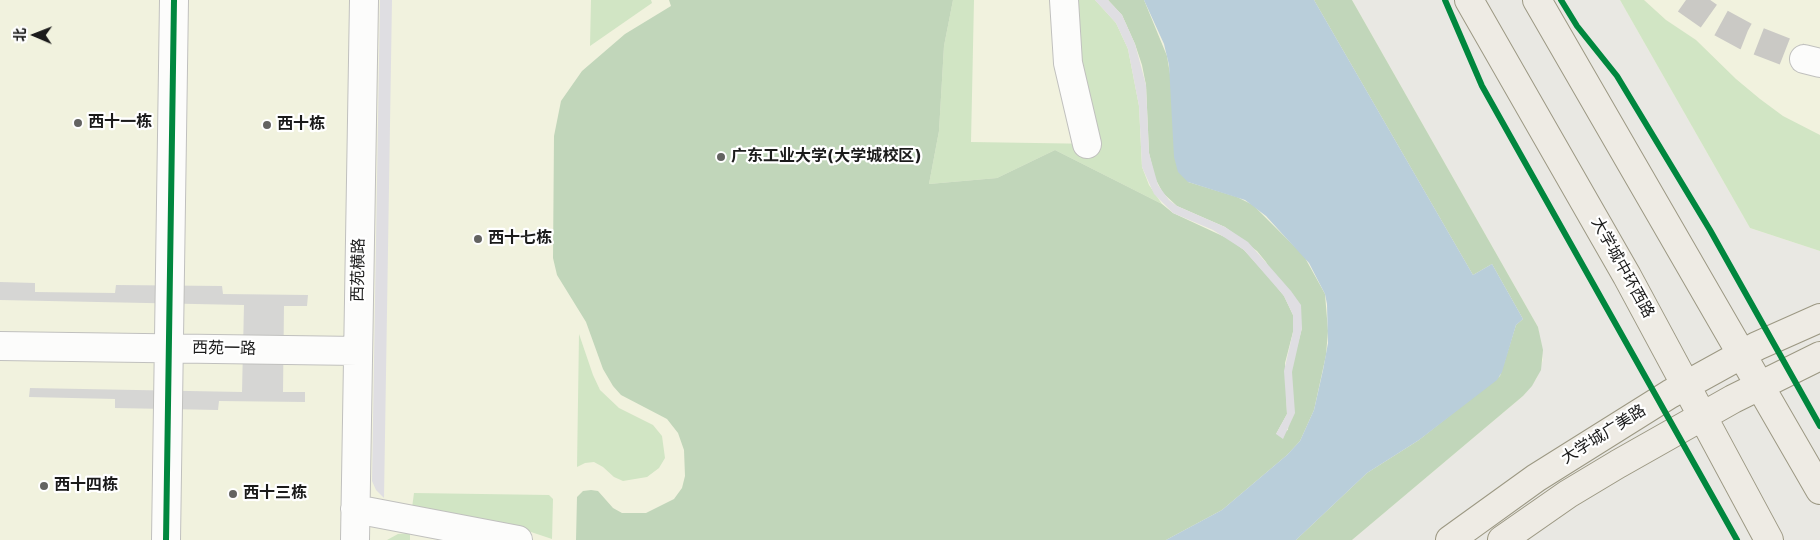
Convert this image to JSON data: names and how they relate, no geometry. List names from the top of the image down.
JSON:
{
  "streets": {
    "main road": ["大学城中环西路", "大学城广美路"],
    "street": ["西苑横路", "西苑一路"]
  },
  "crossings": [
    ["大学城中环西路", "大学城广美路"],
    ["西苑横路", "西苑一路"]
  ],
  "places": [
    "西十一栋",
    "西十栋",
    "广东工业大学(大学城校区)",
    "西十七栋",
    "西十四栋",
    "西十三栋"
  ],
  "north": "left"
}
